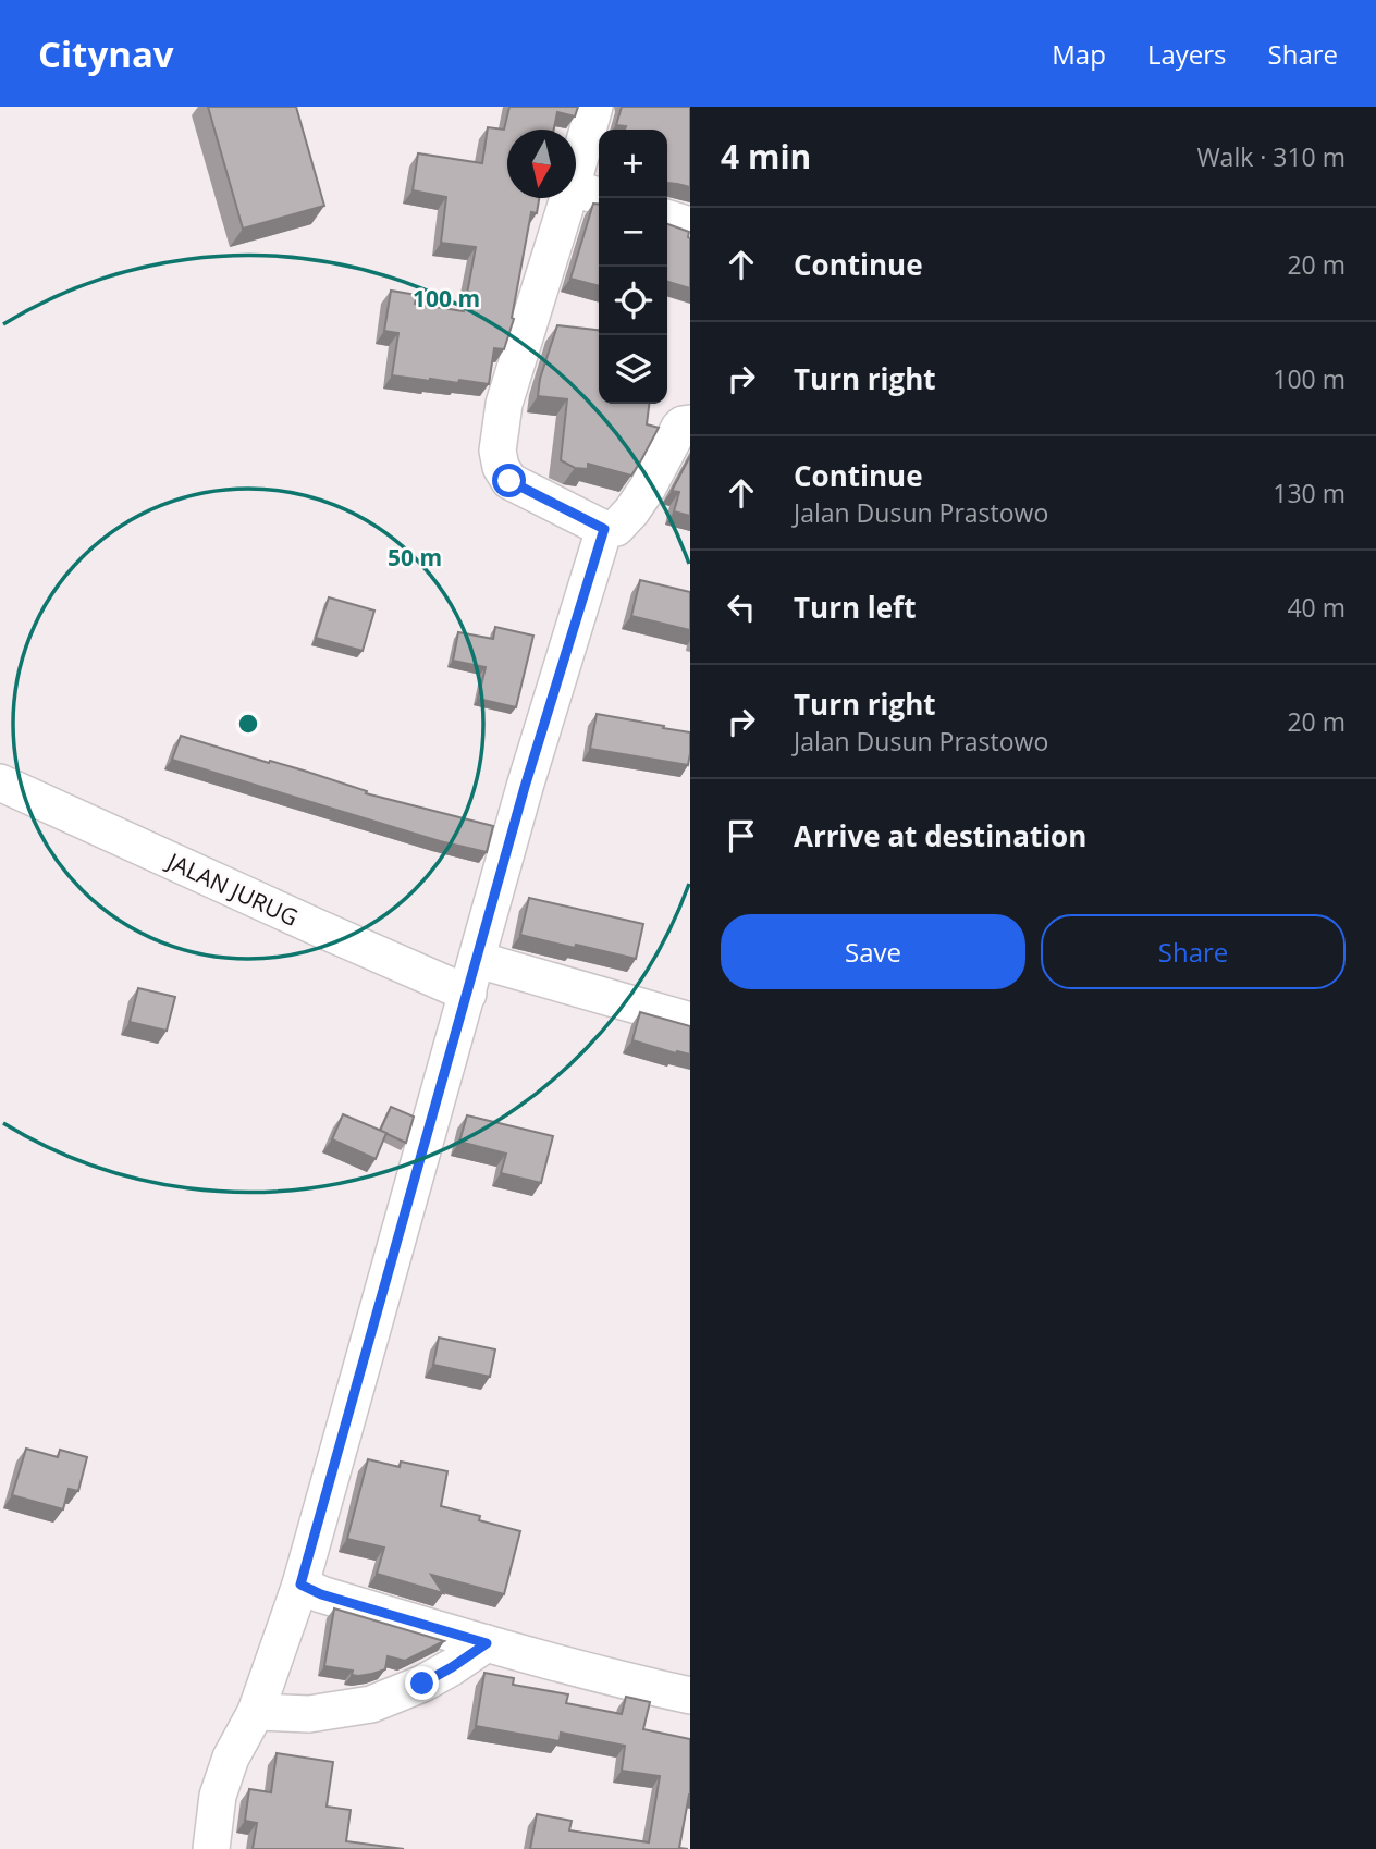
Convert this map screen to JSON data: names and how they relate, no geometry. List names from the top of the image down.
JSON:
{
  "streets": {
    "street": ["JALAN JURUG"]
  },
  "north": "bottom",
  "page": {
    "header": "Citynav",
    "nav": ["Map", "Layers", "Share"],
    "heading": ["4 min", "Walk · 310 m"],
    "map_buttons": ["+", "−"],
    "list": [
      ["Continue", "20 m"],
      ["Turn right", "100 m"],
      ["Continue", "Jalan Dusun Prastowo", "130 m"],
      ["Turn left", "40 m"],
      ["Turn right", "Jalan Dusun Prastowo", "20 m"],
      "Arrive at destination"
    ],
    "buttons": ["Save", "Share"]
  },
  "rings": ["100 m", "50 m"]
}
